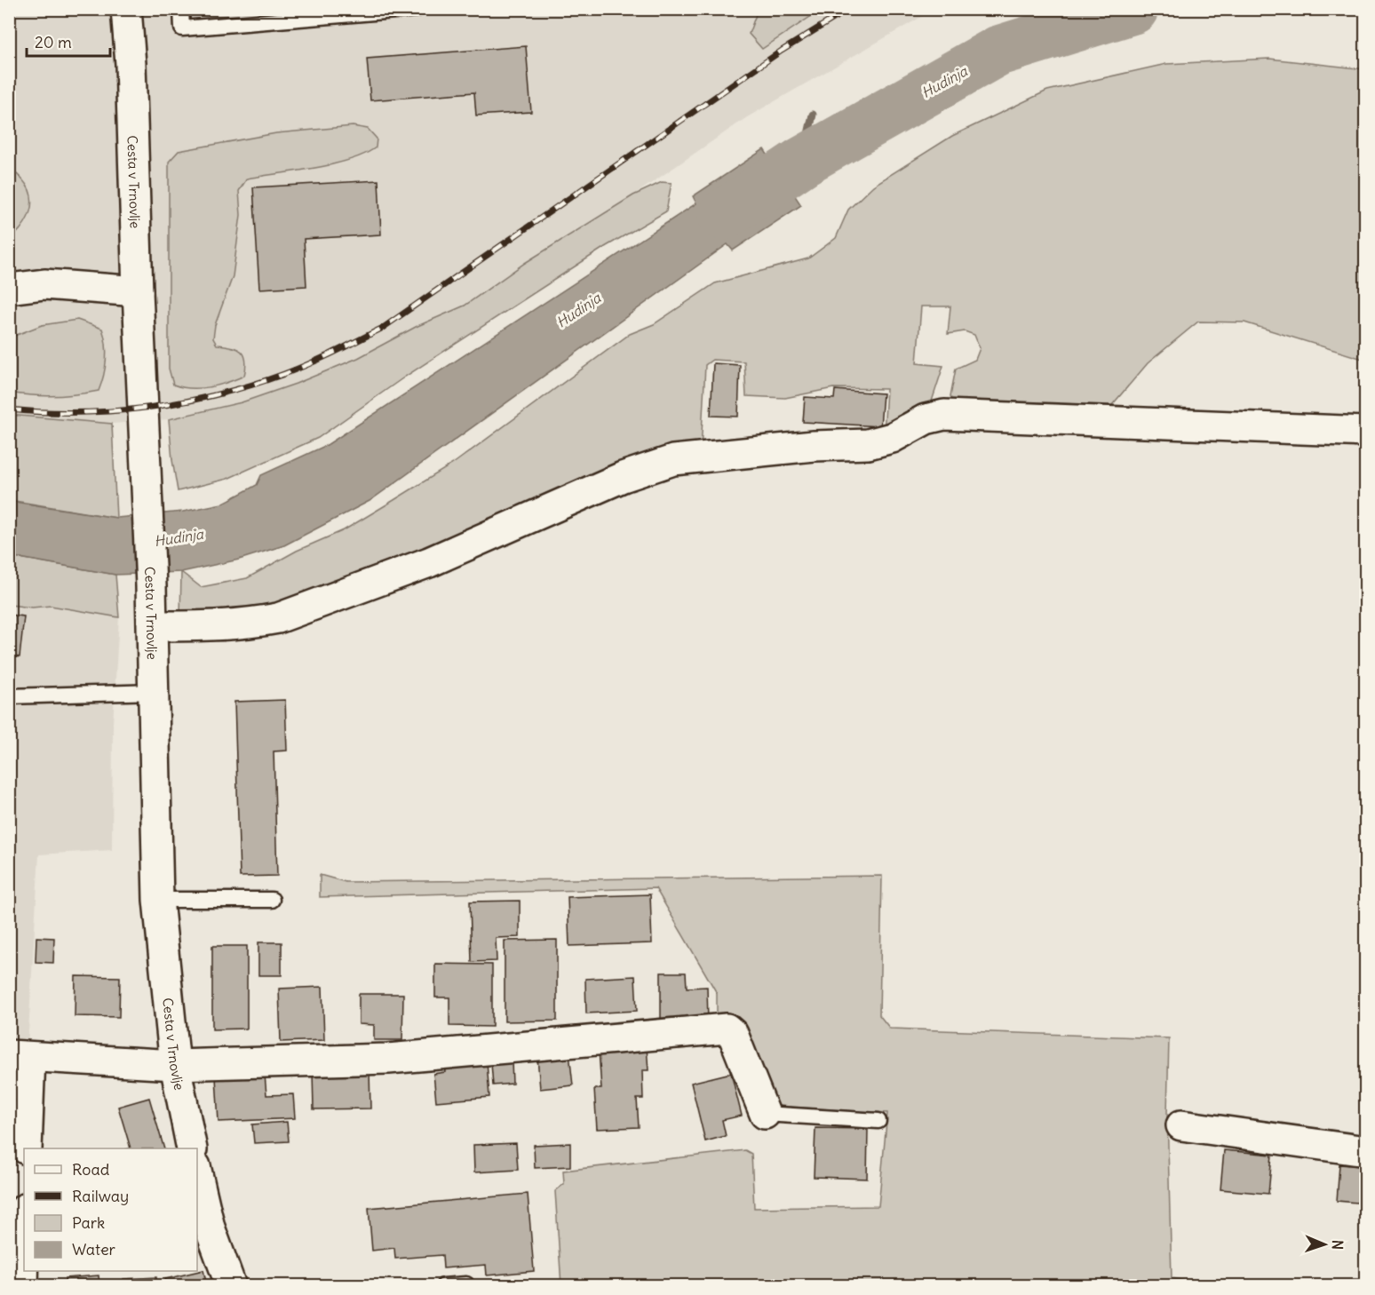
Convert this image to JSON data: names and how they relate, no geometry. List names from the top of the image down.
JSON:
{
  "streets": {
    "street": ["Cesta v Trnovlje"]
  },
  "water": ["Hudinja"],
  "legend": [
    "Road",
    "Railway",
    "Park",
    "Water"
  ],
  "scale_bar": "20 m",
  "north": "right"
}
